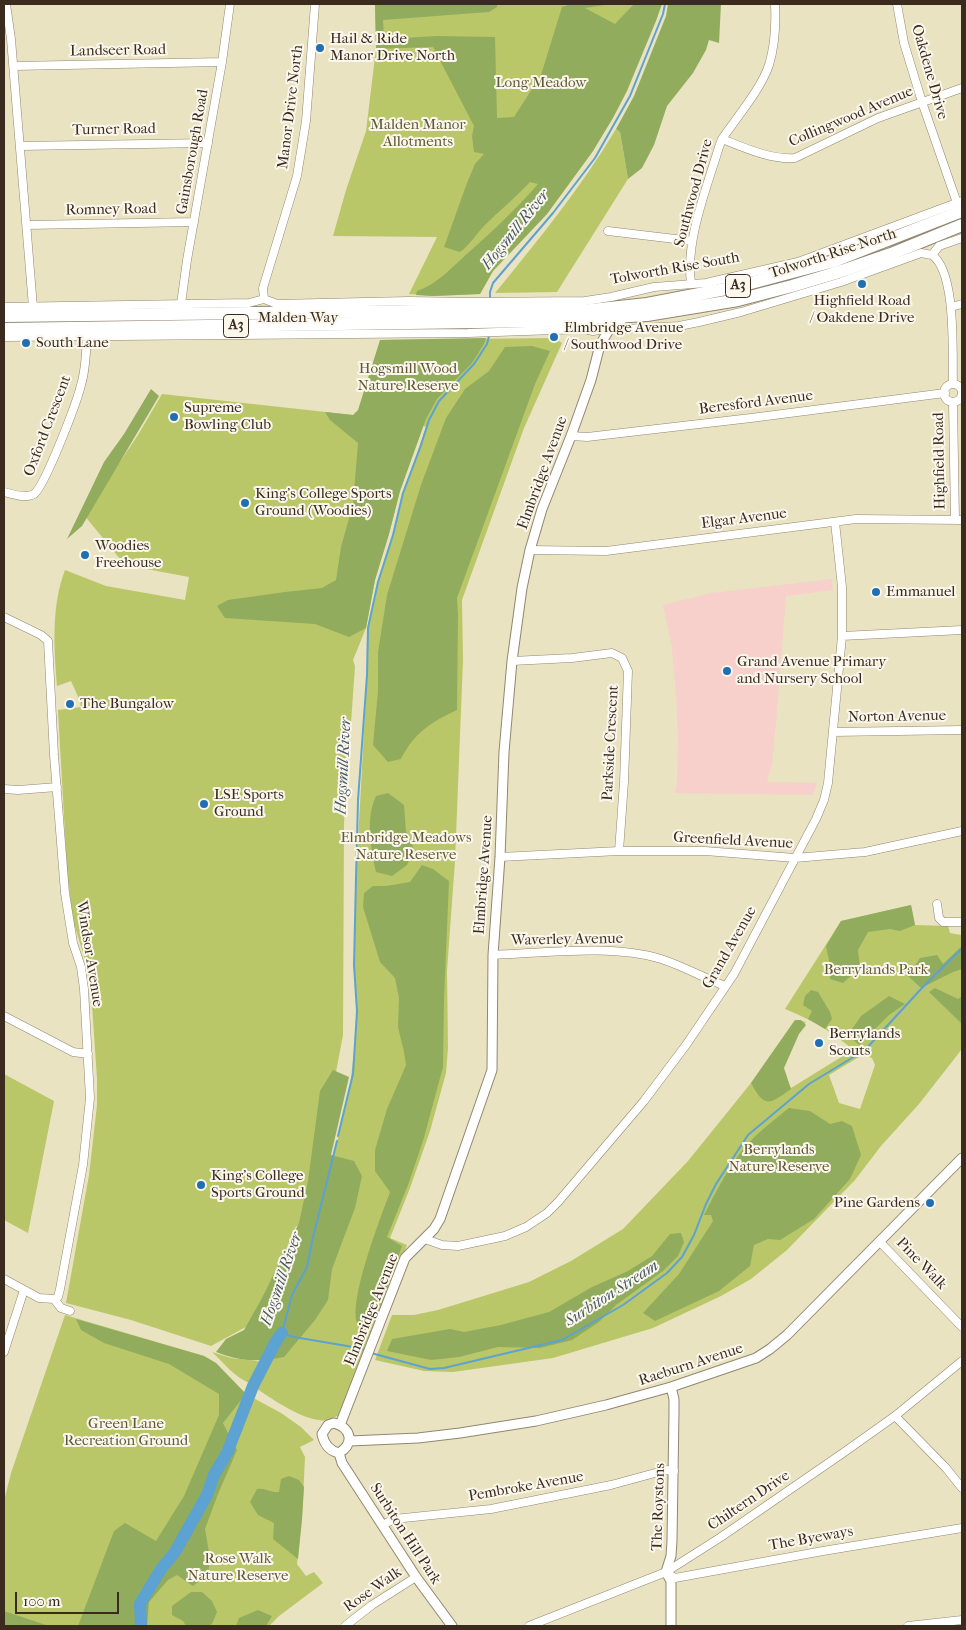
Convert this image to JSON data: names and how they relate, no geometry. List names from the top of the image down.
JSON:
{
  "streets": {
    "highway": [
      "Tolworth Rise North",
      "Tolworth Rise South",
      "A3",
      "Malden Way"
    ],
    "street": [
      "Landseer Road",
      "Oakdene Drive",
      "Manor Drive North",
      "Collingwood Avenue",
      "Turner Road",
      "Gainsborough Road",
      "Southwood Drive",
      "Romney Road",
      "Beresford Avenue",
      "Oxford Crescent",
      "Highfield Road",
      "Elmbridge Avenue",
      "Elgar Avenue",
      "Norton Avenue",
      "Parkside Crescent",
      "Greenfield Avenue",
      "Waverley Avenue",
      "Grand Avenue",
      "Windsor Avenue",
      "Pine Walk",
      "Raeburn Avenue",
      "Pembroke Avenue",
      "Chiltern Drive",
      "The Roystons",
      "Surbiton Hill Park",
      "The Byeways",
      "Rose Walk"
    ]
  },
  "crossings": [
    ["Landseer Road", "Gainsborough Road"],
    ["Oakdene Drive", "Collingwood Avenue"],
    ["Oakdene Drive", "Tolworth Rise South"],
    ["Manor Drive North", "Malden Way"],
    ["Collingwood Avenue", "Southwood Drive"],
    ["Turner Road", "Gainsborough Road"],
    ["Gainsborough Road", "Romney Road"],
    ["Gainsborough Road", "Malden Way"],
    ["Southwood Drive", "Tolworth Rise South"],
    ["Tolworth Rise North", "Tolworth Rise South"],
    ["Tolworth Rise North", "Malden Way"],
    ["Tolworth Rise North", "Elmbridge Avenue"],
    ["Tolworth Rise South", "Malden Way"],
    ["Malden Way", "Oxford Crescent"],
    ["Malden Way", "Elmbridge Avenue"],
    ["Beresford Avenue", "Highfield Road"],
    ["Beresford Avenue", "Elmbridge Avenue"],
    ["Highfield Road", "Elgar Avenue"],
    ["Elmbridge Avenue", "Elgar Avenue"],
    ["Elmbridge Avenue", "Parkside Crescent"],
    ["Elmbridge Avenue", "Greenfield Avenue"],
    ["Elmbridge Avenue", "Waverley Avenue"],
    ["Elmbridge Avenue", "Grand Avenue"],
    ["Elmbridge Avenue", "Raeburn Avenue"],
    ["Elmbridge Avenue", "Surbiton Hill Park"],
    ["Elgar Avenue", "Grand Avenue"],
    ["Norton Avenue", "Grand Avenue"],
    ["Parkside Crescent", "Greenfield Avenue"],
    ["Greenfield Avenue", "Grand Avenue"],
    ["Waverley Avenue", "Grand Avenue"],
    ["Pine Walk", "Raeburn Avenue"],
    ["Raeburn Avenue", "The Roystons"],
    ["Raeburn Avenue", "Surbiton Hill Park"],
    ["Pembroke Avenue", "The Roystons"],
    ["Pembroke Avenue", "Surbiton Hill Park"],
    ["Chiltern Drive", "The Roystons"],
    ["Chiltern Drive", "The Byeways"],
    ["The Roystons", "The Byeways"],
    ["Surbiton Hill Park", "Rose Walk"]
  ],
  "water": ["Hogsmill River", "Surbiton Stream"],
  "parks": [
    "Long Meadow",
    "Malden Manor Allotments",
    "Hogsmill Wood Nature Reserve",
    "Elmbridge Meadows Nature Reserve",
    "Berrylands Park",
    "Berrylands Nature Reserve",
    "Green Lane Recreation Ground",
    "Rose Walk Nature Reserve"
  ],
  "places": [
    "Hail & Ride Manor Drive North",
    "Highfield Road / Oakdene Drive",
    "Elmbridge Avenue / Southwood Drive",
    "South Lane",
    "Supreme Bowling Club",
    "King's College Sports Ground (Woodies)",
    "Woodies Freehouse",
    "Emmanuel",
    "Grand Avenue Primary and Nursery School",
    "The Bungalow",
    "LSE Sports Ground",
    "Berrylands Scouts",
    "King's College Sports Ground",
    "Pine Gardens"
  ],
  "scale_bar": "100 m"
}
